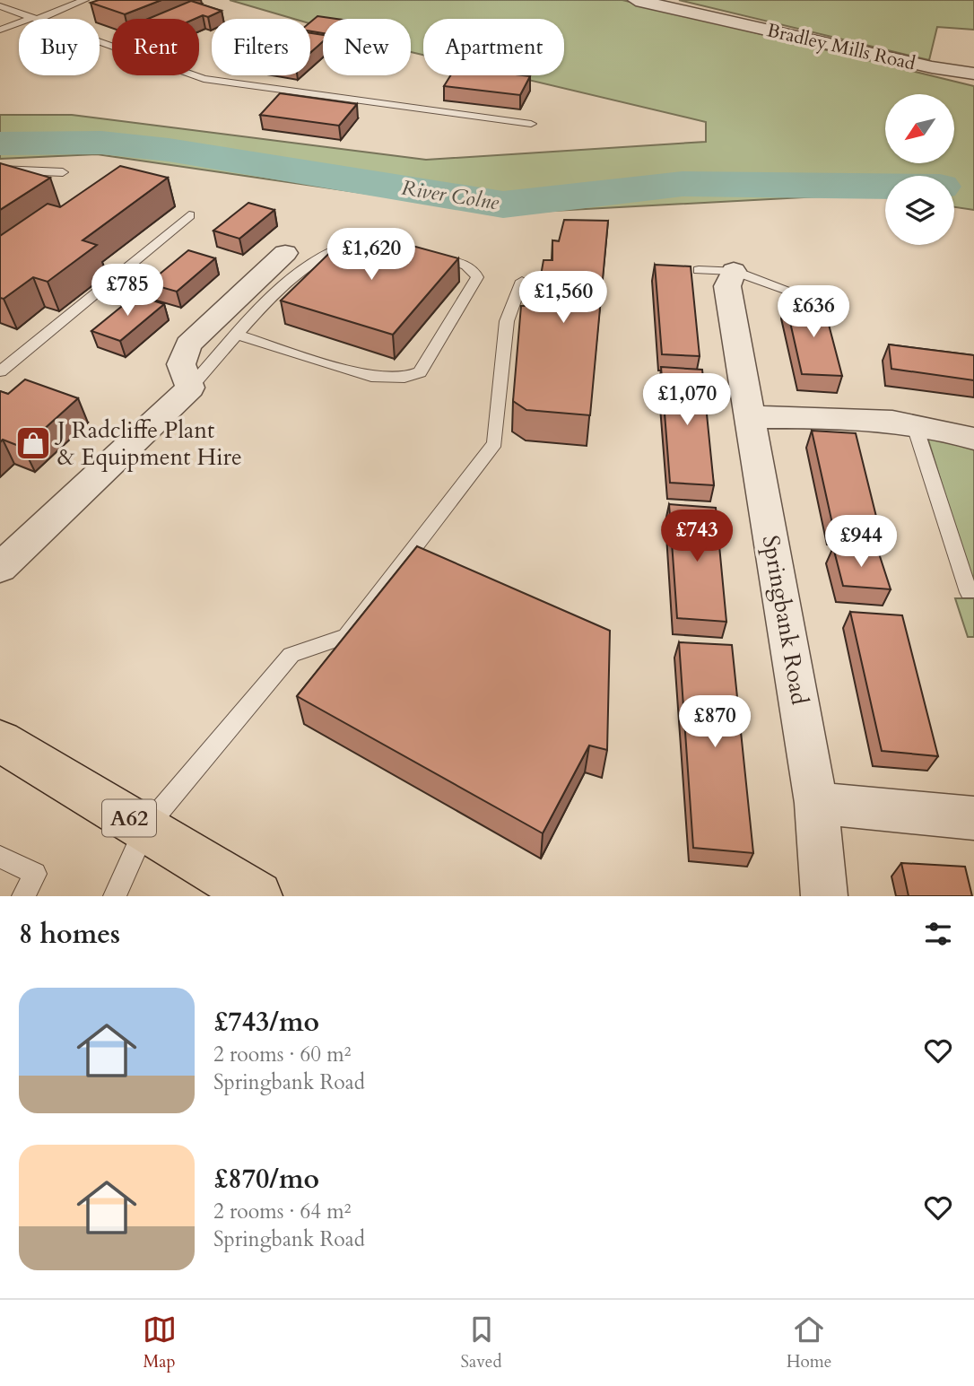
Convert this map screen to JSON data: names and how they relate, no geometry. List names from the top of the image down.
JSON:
{
  "streets": {
    "main road": ["A62"],
    "street": ["Bradley Mills Road", "Springbank Road"]
  },
  "water": ["River Colne"],
  "places": {
    "shop": ["J Radcliffe Plant & Equipment Hire"]
  },
  "north": "bottom left",
  "page": {
    "chip": [
      "Buy",
      "Rent",
      "Filters",
      "New",
      "Apartment"
    ],
    "price": [
      "£1,620",
      "£785",
      "£1,560",
      "£636",
      "£1,070",
      "£743",
      "£944",
      "£870"
    ],
    "heading": "8 homes",
    "list": [
      {
        "name": "£743/mo",
        "note": "2 rooms · 60 m² · Springbank Road"
      },
      {
        "name": "£870/mo",
        "note": "2 rooms · 64 m² · Springbank Road"
      }
    ],
    "tabs": ["Map", "Saved", "Home"]
  }
}
